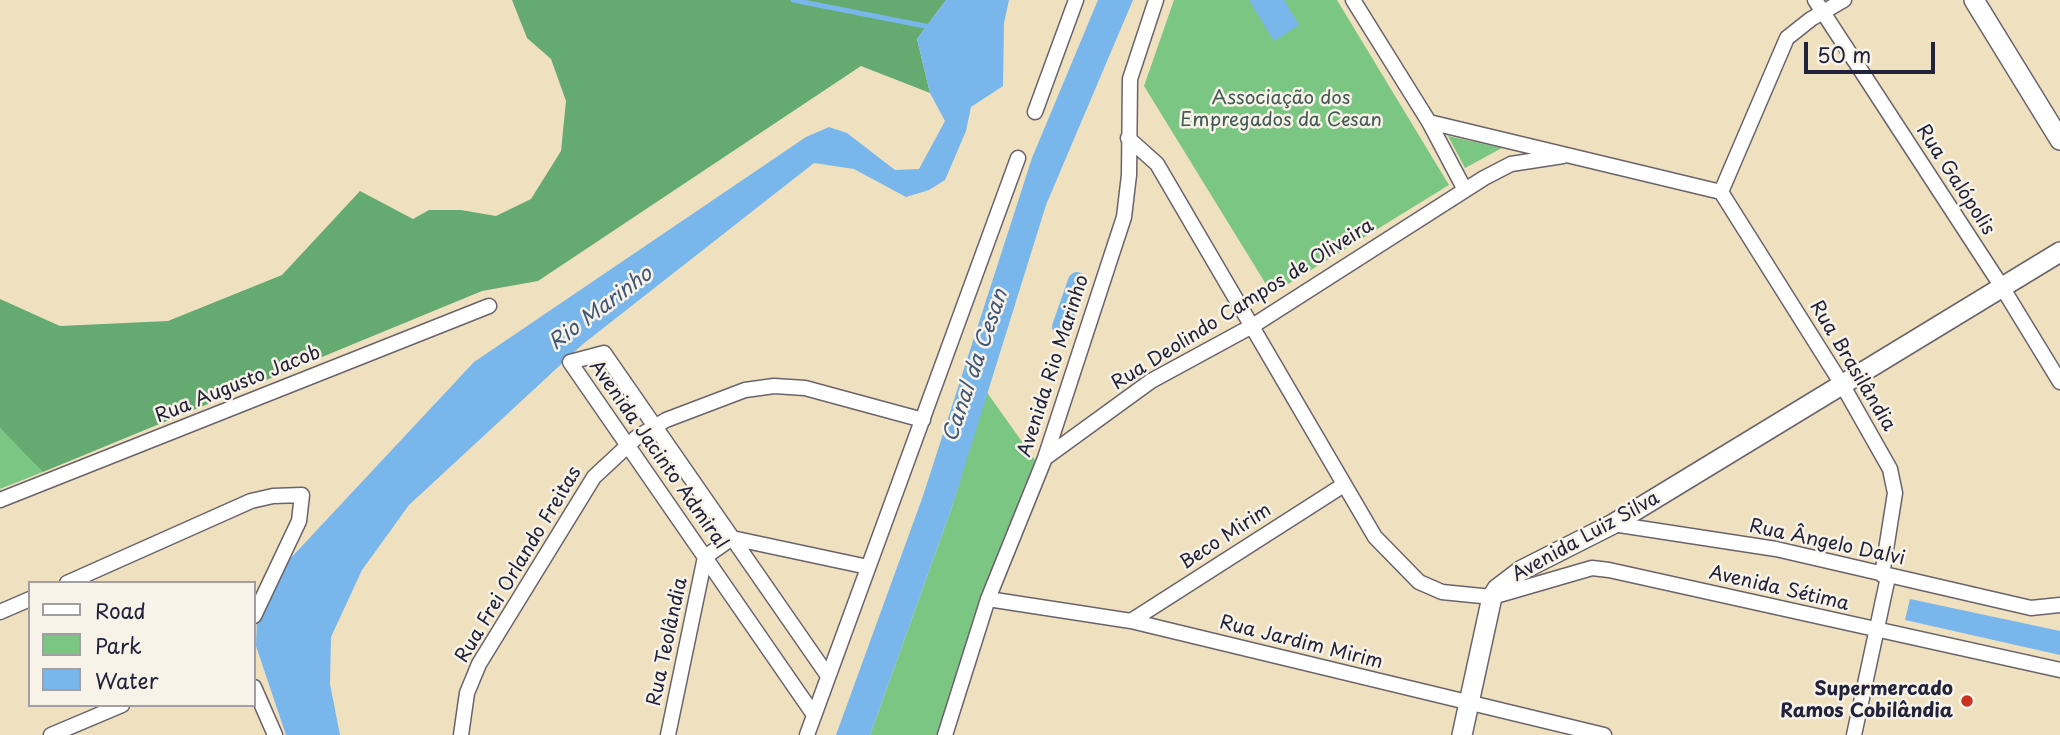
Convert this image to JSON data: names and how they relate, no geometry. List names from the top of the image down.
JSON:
{
  "streets": {
    "street": [
      "Rua Galópolis",
      "Rua Deolindo Campos de Oliveira",
      "Avenida Rio Marinho",
      "Rua Brasilândia",
      "Rua Augusto Jacob",
      "Avenida Jacinto Admiral",
      "Beco Mirim",
      "Avenida Luiz Silva",
      "Rua Ângelo Dalvi",
      "Rua Frei Orlando Freitas",
      "Avenida Sétima",
      "Rua Teolândia",
      "Rua Jardim Mirim"
    ]
  },
  "crossings": [
    ["Rua Galópolis", "Avenida Luiz Silva"],
    ["Rua Deolindo Campos de Oliveira", "Avenida Rio Marinho"],
    ["Avenida Rio Marinho", "Rua Jardim Mirim"],
    ["Rua Brasilândia", "Avenida Luiz Silva"],
    ["Rua Brasilândia", "Rua Ângelo Dalvi"],
    ["Rua Brasilândia", "Avenida Sétima"],
    ["Avenida Jacinto Admiral", "Rua Frei Orlando Freitas"],
    ["Avenida Jacinto Admiral", "Rua Teolândia"],
    ["Beco Mirim", "Rua Jardim Mirim"],
    ["Avenida Luiz Silva", "Rua Ângelo Dalvi"],
    ["Avenida Luiz Silva", "Avenida Sétima"]
  ],
  "water": ["Rio Marinho", "Canal da Cesan"],
  "parks": ["Associação dos Empregados da Cesan"],
  "places": ["Supermercado Ramos Cobilândia"],
  "legend": ["Road", "Park", "Water"],
  "scale_bar": "50 m"
}
